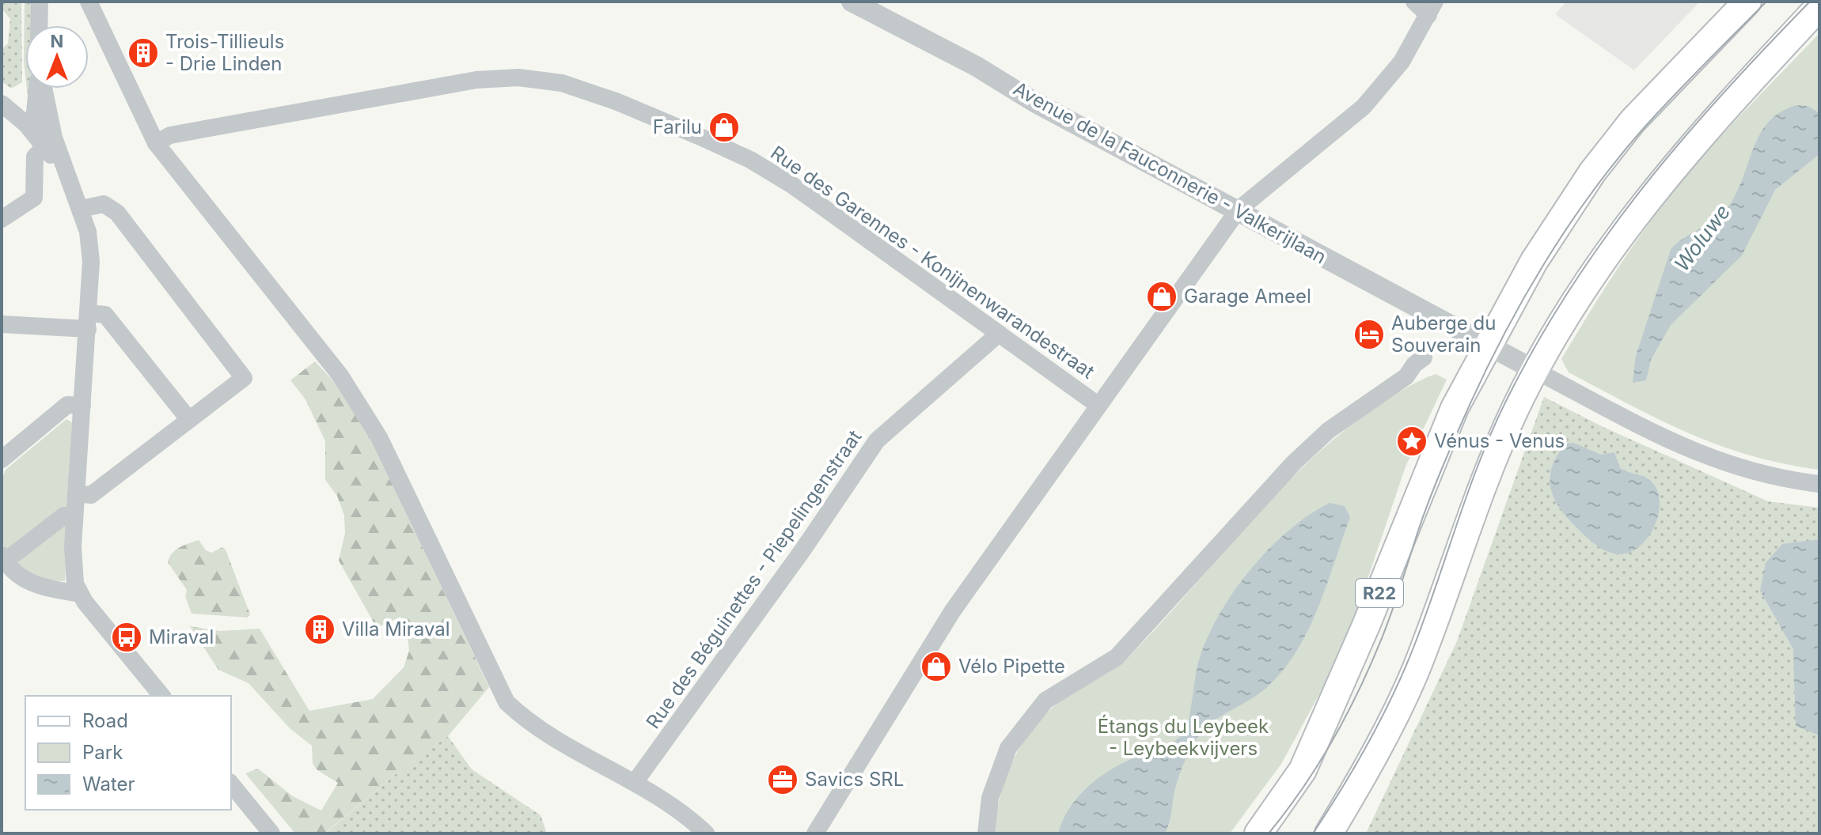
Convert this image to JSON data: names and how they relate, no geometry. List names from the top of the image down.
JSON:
{
  "streets": {
    "main road": ["R22"],
    "street": ["Avenue de la Fauconnerie - Valkerijlaan", "Rue des Garennes - Konijnenwarandestraat", "Rue des Béguinettes - Piepelingenstraat"]
  },
  "crossings": [
    ["Avenue de la Fauconnerie - Valkerijlaan", "R22"],
    ["Rue des Garennes - Konijnenwarandestraat", "Rue des Béguinettes - Piepelingenstraat"]
  ],
  "water": ["Woluwe"],
  "parks": ["Étangs du Leybeek - Leybeekvijvers"],
  "places": {
    "building": ["Trois-Tillieuls - Drie Linden", "Villa Miraval"],
    "shop": ["Farilu", "Garage Ameel", "Vélo Pipette"],
    "hotel": ["Auberge du Souverain"],
    "place": ["Vénus - Venus"],
    "bus stop": ["Miraval"],
    "office": ["Savics SRL"]
  },
  "legend": ["Road", "Park", "Water"],
  "north": "top"
}
